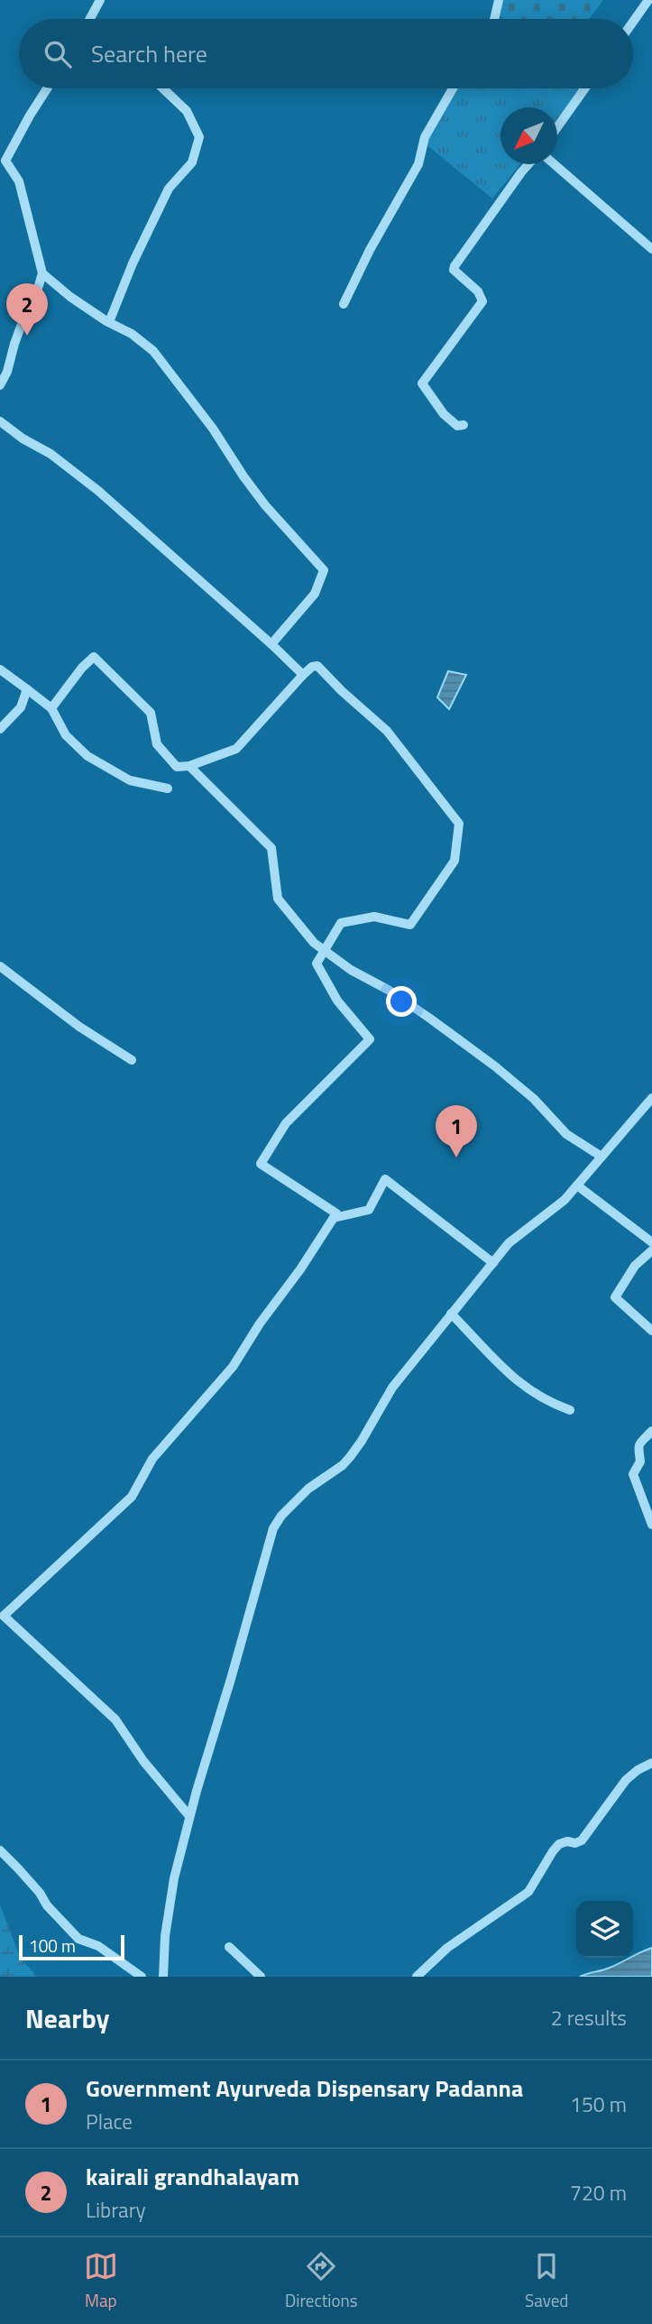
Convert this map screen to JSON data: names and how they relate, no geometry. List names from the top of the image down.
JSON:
{
  "scale_bar": "100 m",
  "north": "bottom left",
  "page": {
    "search": "Search here",
    "pins": ["2", "1"],
    "scale": "100 m",
    "heading": ["Nearby", "2 results"],
    "list": [
      {
        "mark": "1",
        "name": "Government Ayurveda Dispensary Padanna",
        "note": "Place",
        "value": "150 m"
      },
      {
        "mark": "2",
        "name": "kairali grandhalayam",
        "note": "Library",
        "value": "720 m"
      }
    ],
    "nav": ["Map", "Directions", "Saved"]
  }
}
